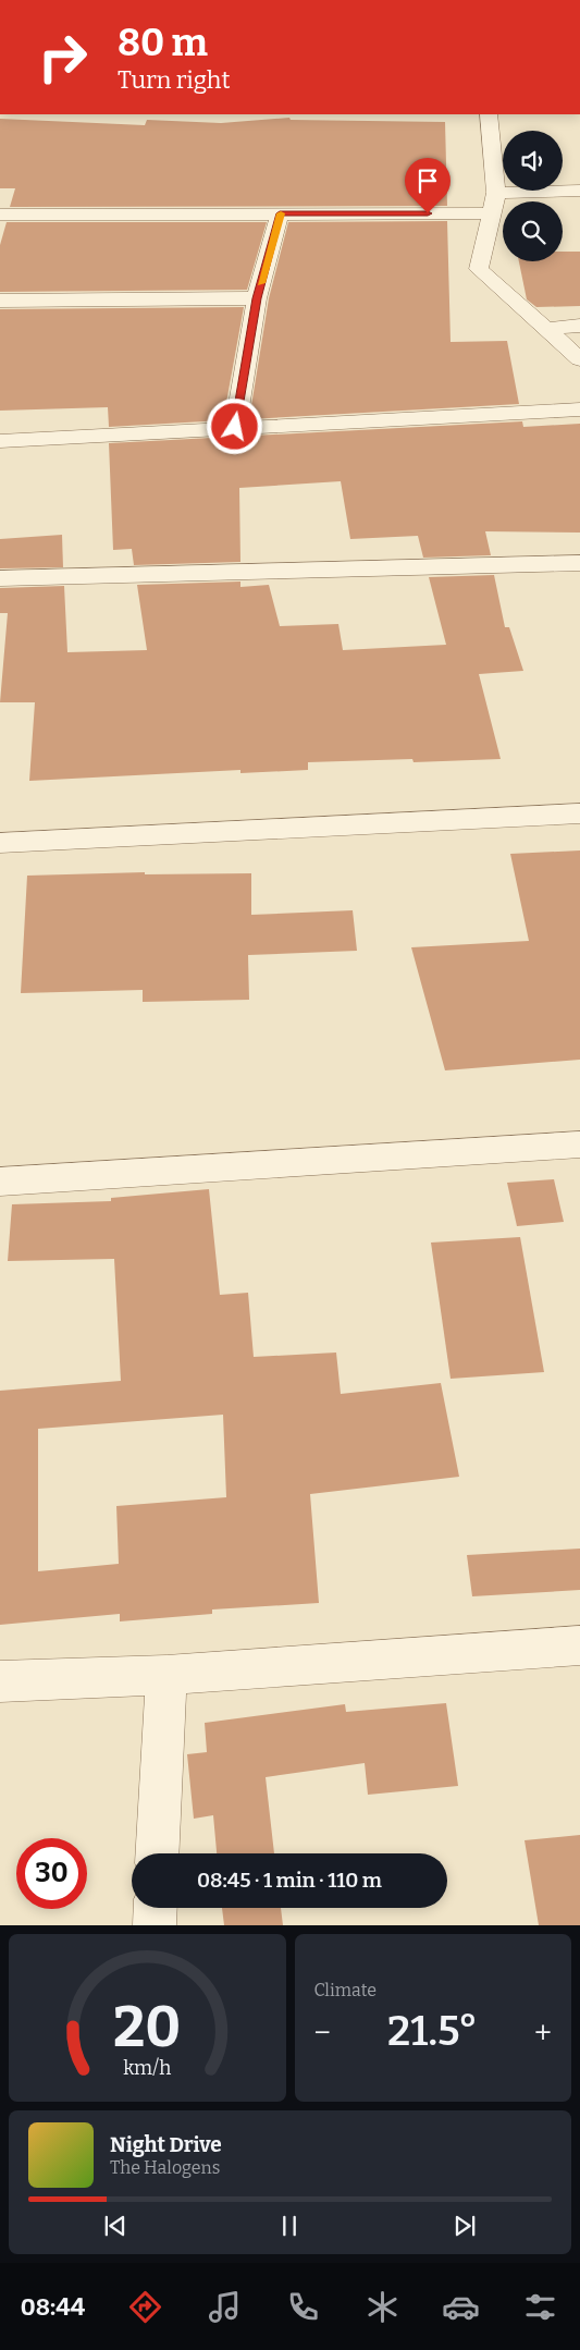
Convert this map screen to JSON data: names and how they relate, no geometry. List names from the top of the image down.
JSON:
{
  "page": {
    "turn": ["80 m", "Turn right"],
    "limit": "30",
    "trip": "08:45 · 1 min · 110 m",
    "tile": "Climate",
    "heat": ["−", "21.5°", "+"],
    "song": ["Night Drive", "The Halogens"],
    "tabs": "08:44",
    "gauge": ["20", "km/h"]
  }
}
